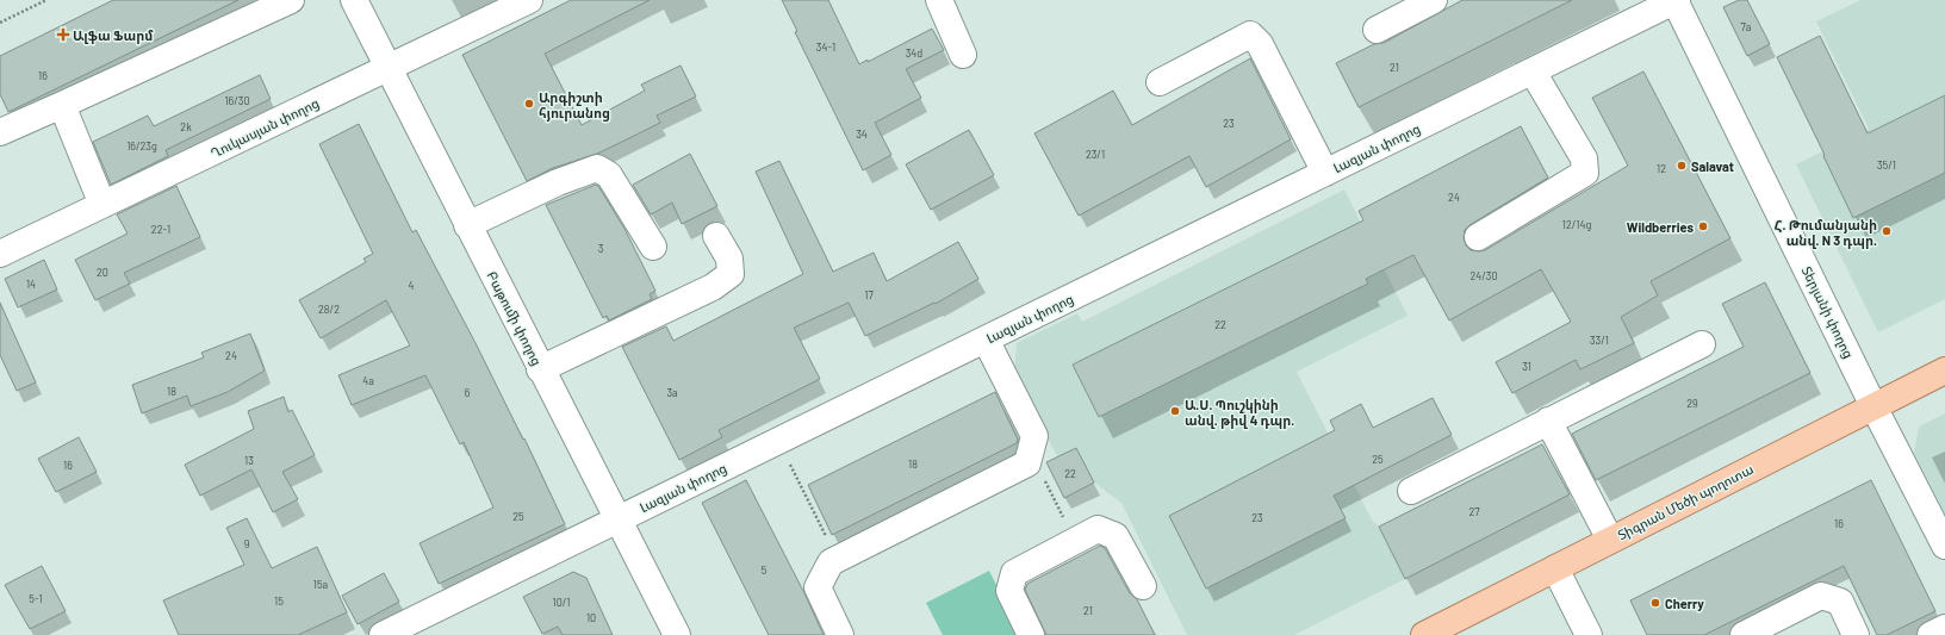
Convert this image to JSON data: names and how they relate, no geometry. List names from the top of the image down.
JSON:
{
  "streets": {
    "main road": ["Տիգրան Մեծի պողոտա"],
    "street": [
      "Ղուկասյան փողոց",
      "Լազյան փողոց",
      "Տերյանի փողոց",
      "Բաթումի փողոց"
    ]
  },
  "crossings": [
    ["Ղուկասյան փողոց", "Բաթումի փողոց"],
    ["Լազյան փողոց", "Տերյանի փողոց"],
    ["Լազյան փողոց", "Բաթումի փողոց"],
    ["Տերյանի փողոց", "Տիգրան Մեծի պողոտա"]
  ],
  "places": {
    "health": ["Ալֆա Ֆարմ"],
    "other": [
      "Արգիշտի հյուրանոց",
      "Salavat",
      "Wildberries",
      "Հ. Թումանյանի անվ. N 3 դպր.",
      "Ա.Ս. Պուշկինի անվ. թիվ 4 դպր.",
      "Cherry"
    ]
  },
  "house_numbers": [
    "7a",
    "34-1",
    "34d",
    "21",
    "16",
    "16/30",
    "23",
    "2k",
    "34",
    "16/23g",
    "23/1",
    "35/1",
    "12",
    "24",
    "12/14g",
    "22-1",
    "3",
    "20",
    "24/30",
    "14",
    "4",
    "17",
    "28/2",
    "22",
    "33/1",
    "24",
    "31",
    "4a",
    "18",
    "6",
    "3a",
    "29",
    "25",
    "13",
    "18",
    "16",
    "22",
    "27",
    "25",
    "23",
    "16",
    "9",
    "5",
    "15a",
    "5-1",
    "15",
    "10/1",
    "21",
    "10"
  ]
}
